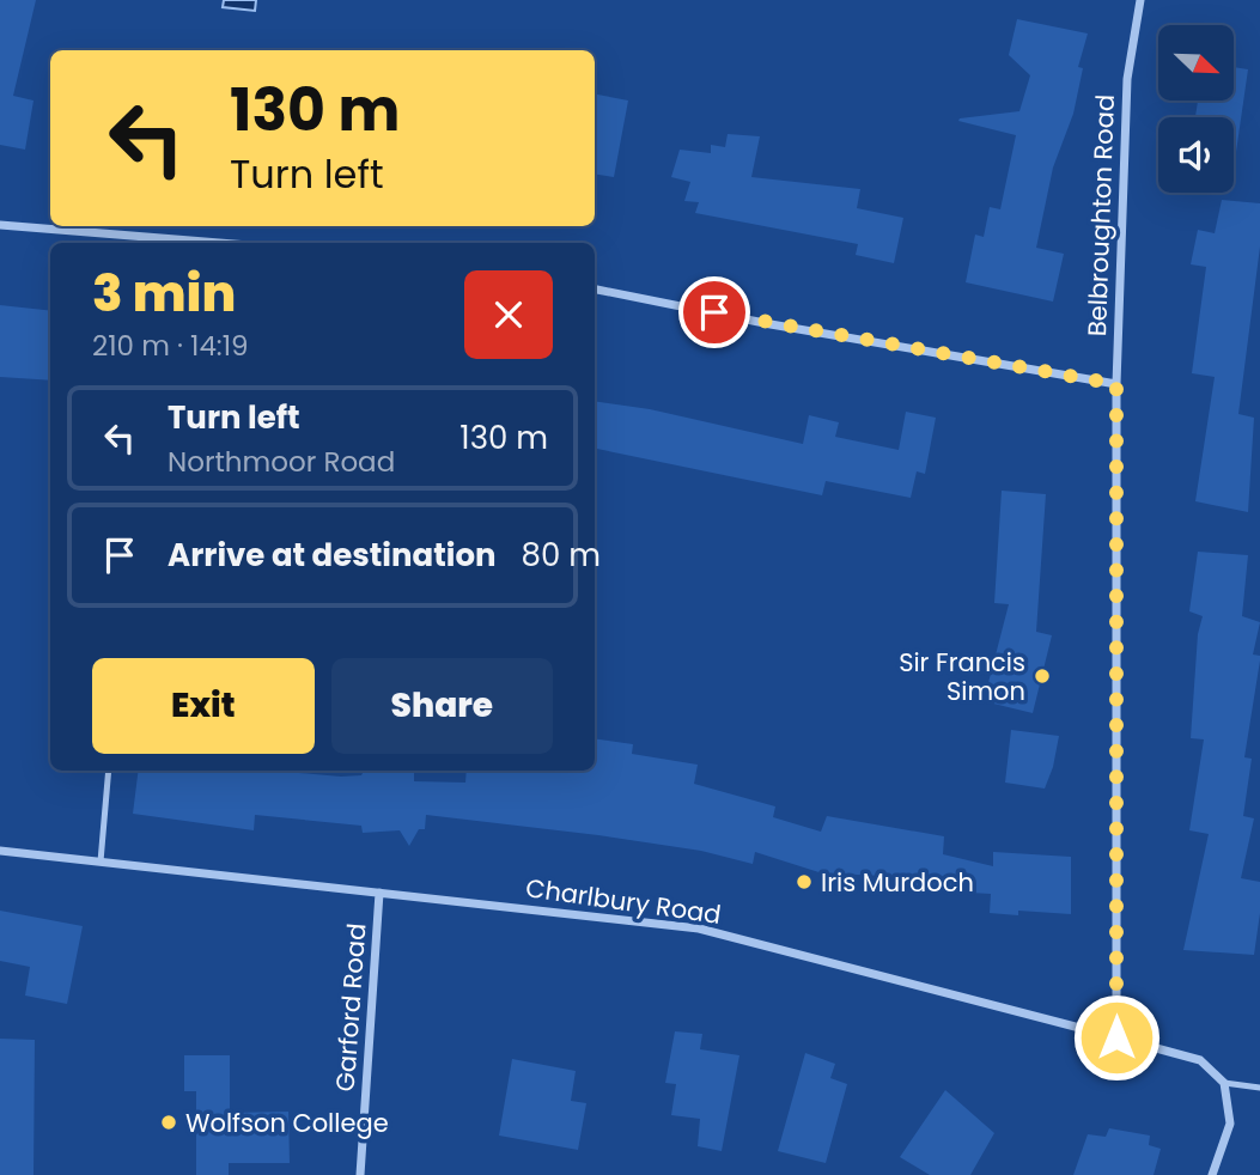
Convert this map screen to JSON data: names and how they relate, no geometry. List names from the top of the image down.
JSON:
{
  "streets": {
    "street": ["Belbroughton Road", "Charlbury Road", "Garford Road"]
  },
  "crossings": [
    ["Belbroughton Road", "Charlbury Road"],
    ["Charlbury Road", "Garford Road"]
  ],
  "places": ["Sir Francis Simon", "Iris Murdoch", "Wolfson College"],
  "north": "bottom right",
  "page": {
    "turn": ["130 m", "Turn left"],
    "heading": ["3 min", "210 m · 14:19"],
    "list": [
      {
        "name": "Turn left",
        "note": "Northmoor Road",
        "value": "130 m"
      },
      {
        "name": "Arrive at destination",
        "value": "80 m"
      }
    ],
    "buttons": ["Exit", "Share"]
  }
}
